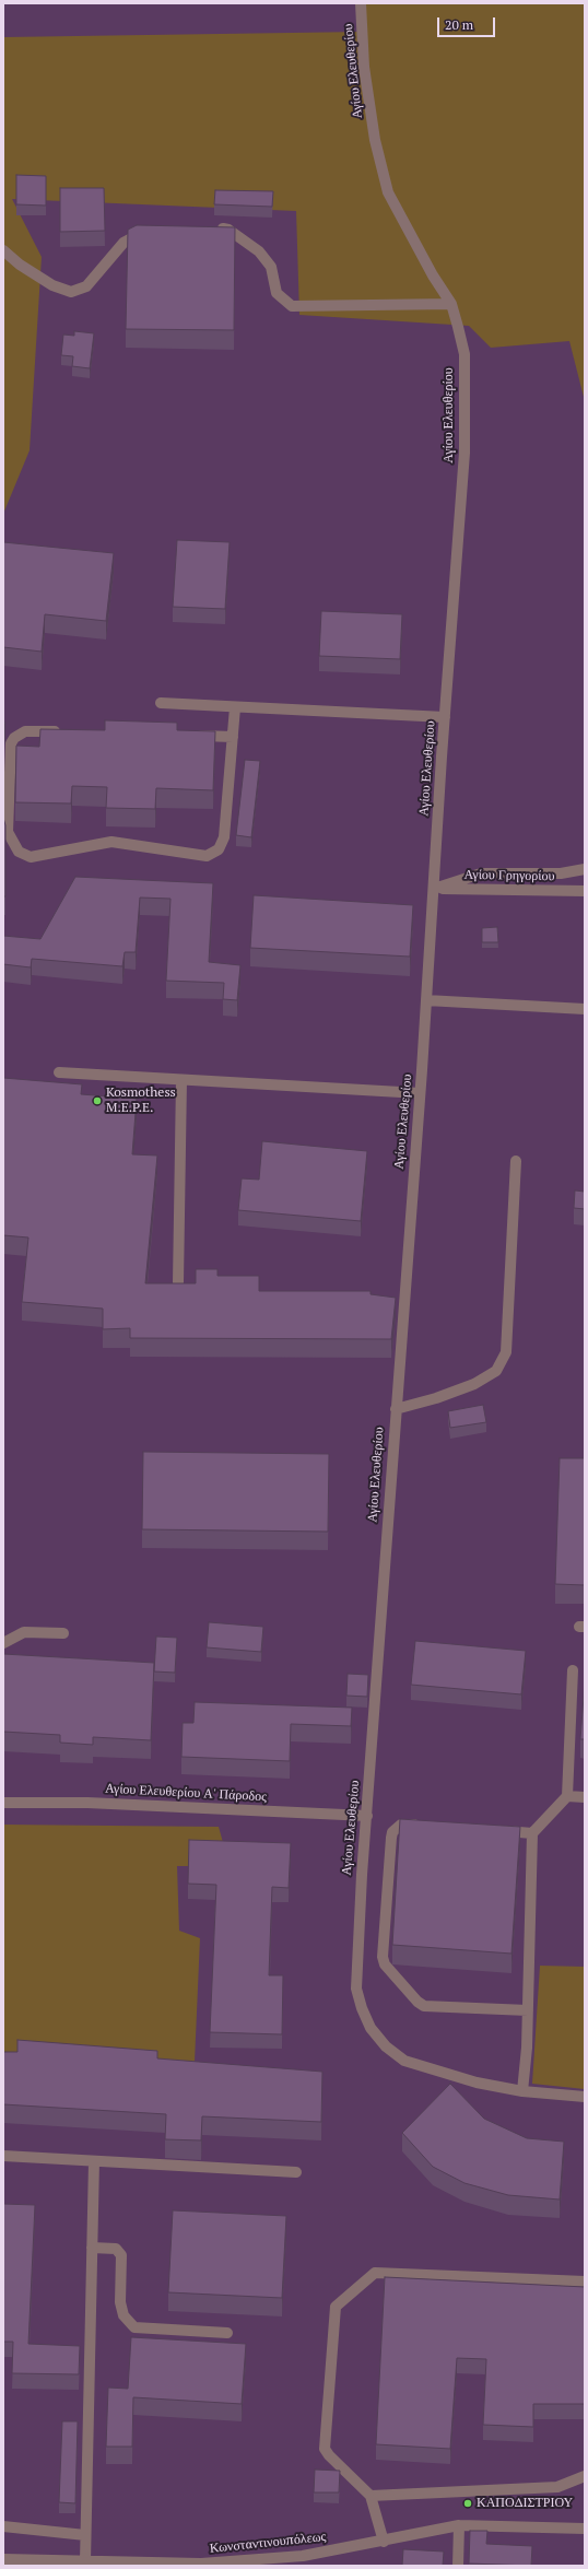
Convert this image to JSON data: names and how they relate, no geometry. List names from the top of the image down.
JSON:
{
  "streets": {
    "street": [
      "Αγίου Ελευθερίου",
      "Αγίου Γρηγορίου",
      "Αγίου Ελευθερίου Α' Πάροδος",
      "Κωνσταντινουπόλεως"
    ]
  },
  "crossings": [
    ["Αγίου Ελευθερίου", "Αγίου Γρηγορίου"],
    ["Αγίου Ελευθερίου", "Αγίου Ελευθερίου Α' Πάροδος"]
  ],
  "places": ["Kosmothess M.E.P.E.", "ΚΑΠΟΔΙΣΤΡΙΟΥ"],
  "scale_bar": "20 m"
}
